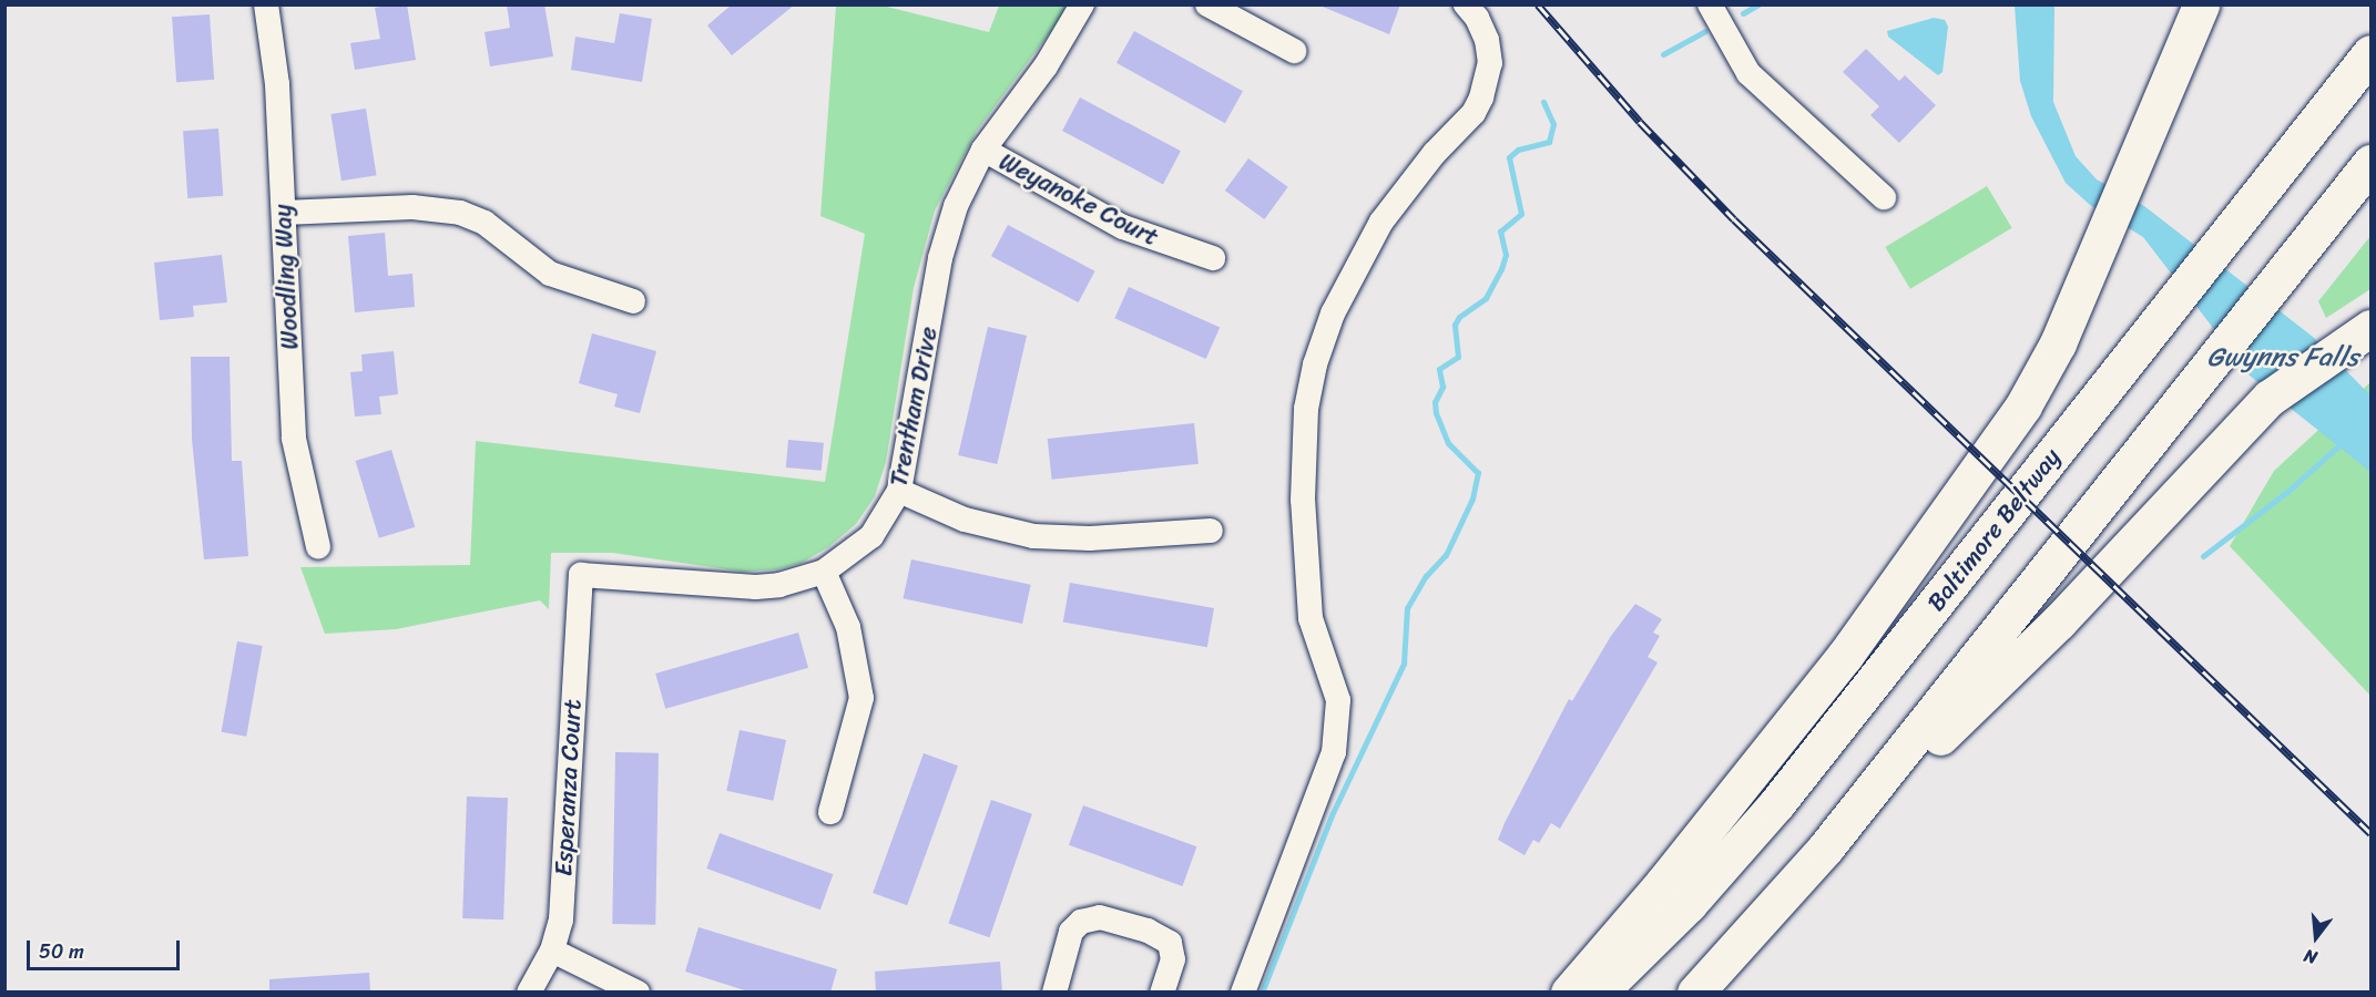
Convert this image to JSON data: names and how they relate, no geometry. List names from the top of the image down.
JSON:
{
  "streets": {
    "highway": ["Baltimore Beltway"],
    "street": [
      "Weyanoke Court",
      "Woodling Way",
      "Trentham Drive",
      "Esperanza Court"
    ]
  },
  "crossings": [
    ["Weyanoke Court", "Trentham Drive"],
    ["Trentham Drive", "Esperanza Court"]
  ],
  "water": ["Gwynns Falls"],
  "scale_bar": "50 m",
  "north": "bottom"
}
